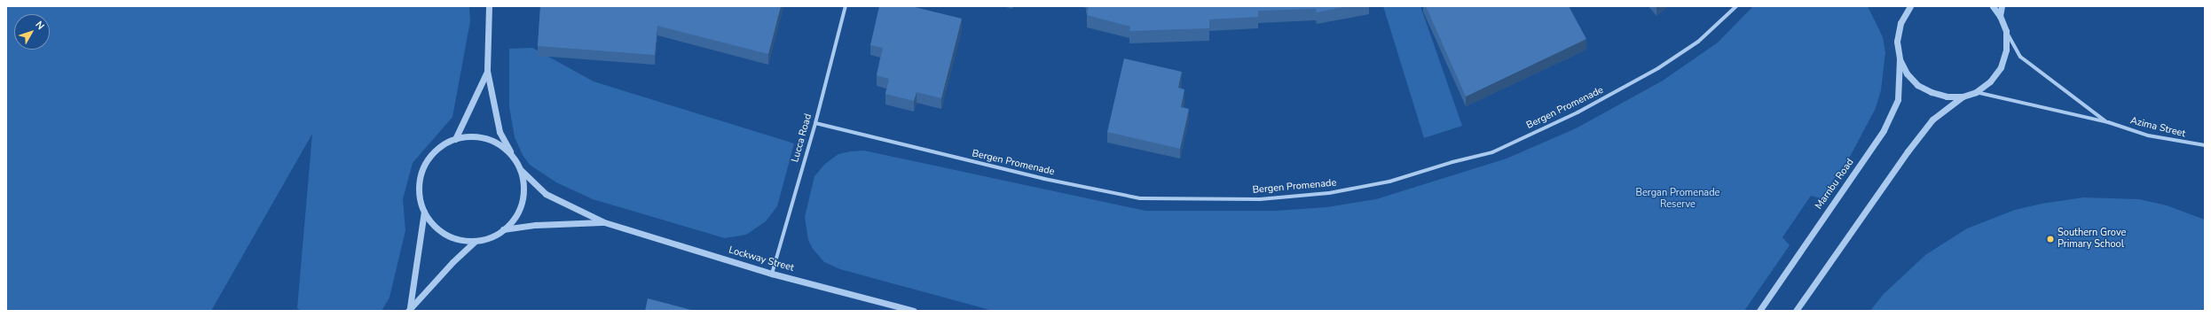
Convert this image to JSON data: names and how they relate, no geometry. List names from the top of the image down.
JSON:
{
  "streets": {
    "street": [
      "Bergen Promenade",
      "Azima Street",
      "Lucca Road",
      "Marnbu Road",
      "Lockway Street"
    ]
  },
  "crossings": [
    ["Bergen Promenade", "Lucca Road"],
    ["Lucca Road", "Lockway Street"]
  ],
  "parks": ["Bergan Promenade Reserve"],
  "places": ["Southern Grove Primary School"],
  "north": "top right"
}
